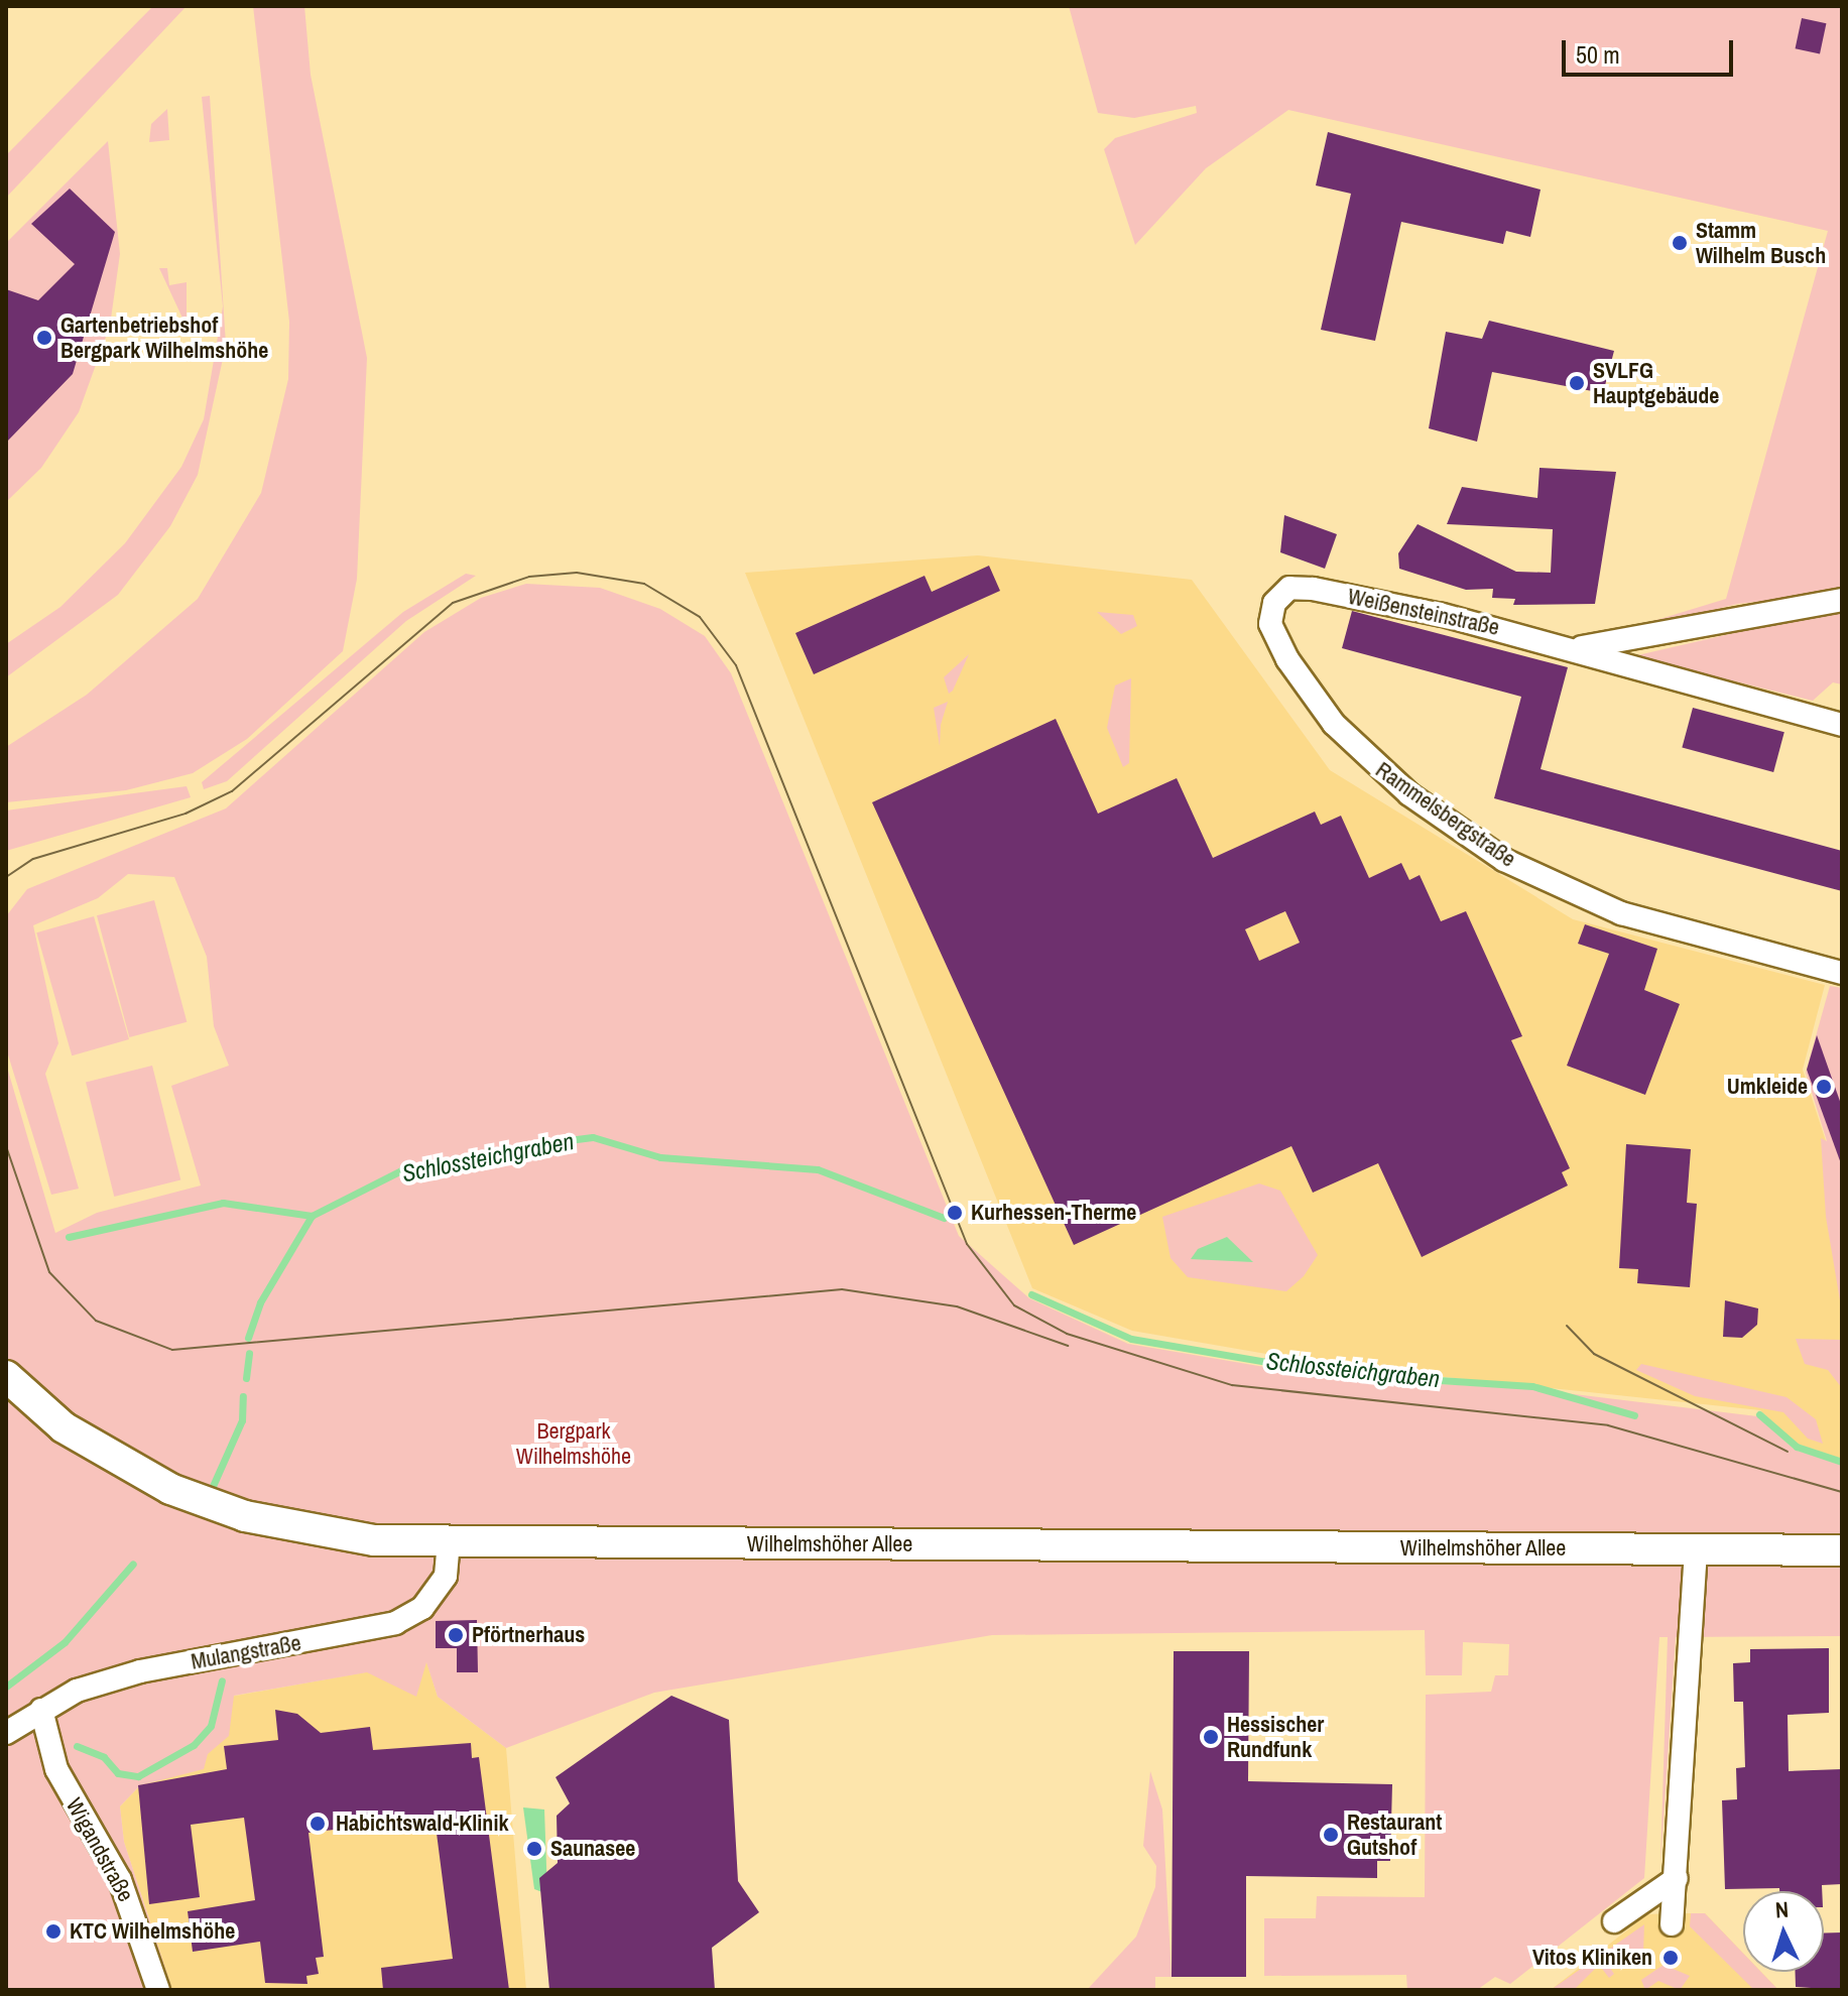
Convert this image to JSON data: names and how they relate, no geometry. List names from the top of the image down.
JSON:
{
  "streets": {
    "main road": ["Wilhelmshöher Allee"],
    "street": [
      "Weißensteinstraße",
      "Rammelsbergstraße",
      "Mulangstraße",
      "Wigandstraße"
    ]
  },
  "crossings": [
    ["Weißensteinstraße", "Rammelsbergstraße"],
    ["Wilhelmshöher Allee", "Mulangstraße"],
    ["Mulangstraße", "Wigandstraße"]
  ],
  "water": ["Schlossteichgraben"],
  "parks": ["Bergpark Wilhelmshöhe"],
  "places": [
    "Stamm Wilhelm Busch",
    "Gartenbetriebshof Bergpark Wilhelmshöhe",
    "SVLFG Hauptgebäude",
    "Umkleide",
    "Kurhessen-Therme",
    "Pförtnerhaus",
    "Hessischer Rundfunk",
    "Habichtswald-Klinik",
    "Restaurant Gutshof",
    "Saunasee",
    "KTC Wilhelmshöhe",
    "Vitos Kliniken"
  ],
  "scale_bar": "50 m",
  "north": "top"
}
